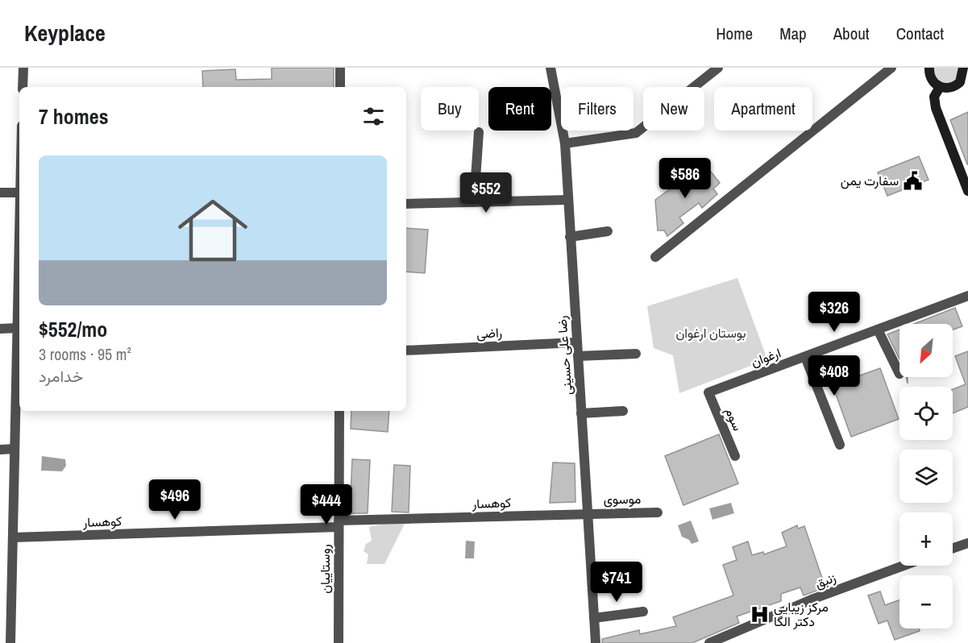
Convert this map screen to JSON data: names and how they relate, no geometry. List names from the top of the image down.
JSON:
{
  "streets": {
    "street": [
      "راضی",
      "رضا علی حسینی",
      "ارغوان",
      "سوم",
      "موسوی",
      "کوهسار",
      "روستاییان",
      "زنبق"
    ]
  },
  "crossings": [
    ["راضی", "رضا علی حسینی"],
    ["رضا علی حسینی", "موسوی"],
    ["رضا علی حسینی", "کوهسار"],
    ["ارغوان", "سوم"],
    ["موسوی", "کوهسار"],
    ["کوهسار", "روستاییان"]
  ],
  "parks": ["بوستان ارغوان"],
  "places": {
    "public building": ["سفارت یمن"],
    "hospital": ["مرکز زیبایی دکتر الگا"]
  },
  "north": "bottom left",
  "page": {
    "header": "Keyplace",
    "nav": [
      "Home",
      "Map",
      "About",
      "Contact"
    ],
    "chip": [
      "Buy",
      "Rent",
      "Filters",
      "New",
      "Apartment"
    ],
    "heading": "7 homes",
    "list": [
      {
        "name": "$552/mo",
        "note": "3 rooms · 95 m² · خدامرد"
      }
    ],
    "price": [
      "$586",
      "$552",
      "$326",
      "$408",
      "$496",
      "$444",
      "$741"
    ],
    "map_buttons": ["+", "−"]
  }
}
